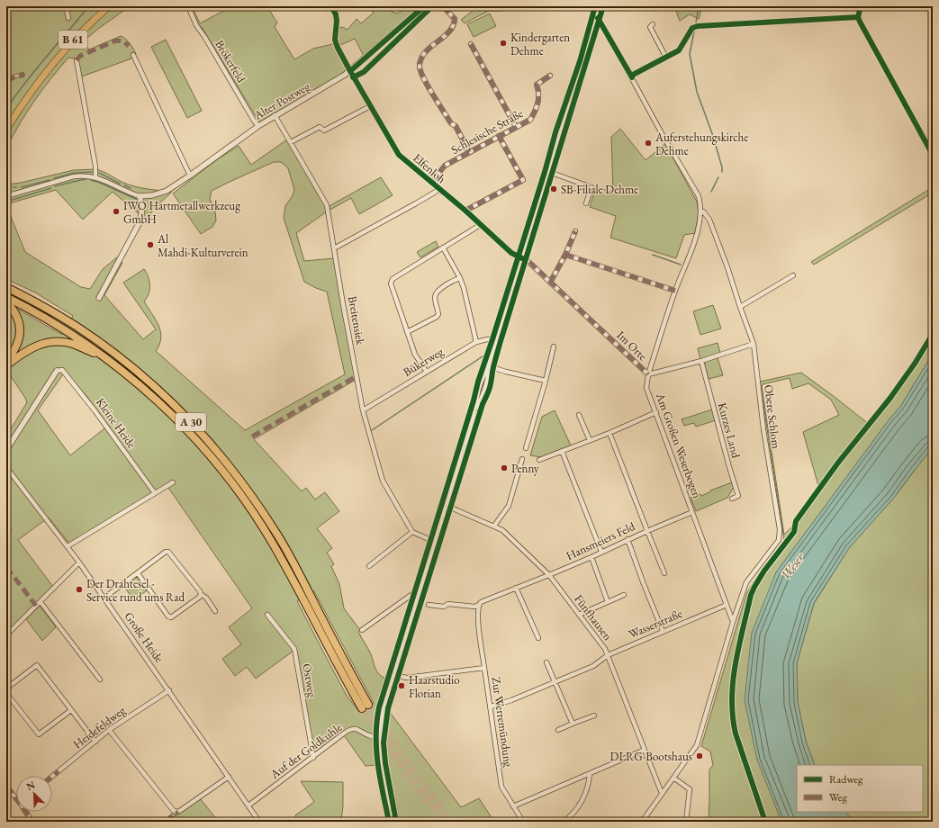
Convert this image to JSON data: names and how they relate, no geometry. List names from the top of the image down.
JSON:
{
  "streets": {
    "highway": ["A 30"],
    "main road": ["B 61"],
    "street": [
      "Brökerfeld",
      "Alter Postweg",
      "Schlesische Straße",
      "Elfenloh",
      "Breitensiek",
      "Im Orte",
      "Bükerweg",
      "Obere Schlom",
      "Kleine Heide",
      "Kurzes Land",
      "Am Großen Weserbogen",
      "Hansmeiers Feld",
      "Fünfhausen",
      "Wasserstraße",
      "Große Heide",
      "Ostweg",
      "Zur Werremündung",
      "Heidefeldweg",
      "Auf der Goldkuhle"
    ]
  },
  "crossings": [
    ["Brökerfeld", "Alter Postweg"],
    ["Alter Postweg", "Elfenloh"],
    ["Alter Postweg", "Breitensiek"],
    ["Schlesische Straße", "Elfenloh"],
    ["Elfenloh", "Im Orte"],
    ["Breitensiek", "Bükerweg"],
    ["Im Orte", "Obere Schlom"],
    ["Im Orte", "Kurzes Land"],
    ["Im Orte", "Am Großen Weserbogen"],
    ["Obere Schlom", "Am Großen Weserbogen"],
    ["Am Großen Weserbogen", "Hansmeiers Feld"],
    ["Am Großen Weserbogen", "Wasserstraße"],
    ["Hansmeiers Feld", "Fünfhausen"],
    ["Fünfhausen", "Wasserstraße"],
    ["Wasserstraße", "Zur Werremündung"],
    ["Große Heide", "Heidefeldweg"],
    ["Große Heide", "Auf der Goldkuhle"],
    ["Ostweg", "Auf der Goldkuhle"]
  ],
  "water": ["Weser"],
  "places": [
    "Kindergarten Dehme",
    "Auferstehungskirche Dehme",
    "SB-Filiale Dehme",
    "IWO Hartmetallwerkzeug GmbH",
    "Al Mahdi-Kulturverein",
    "Penny",
    "Der Drahtesel - Service rund ums Rad",
    "Haarstudio Florian",
    "DLRG-Bootshaus"
  ],
  "legend": ["Radweg", "Weg"],
  "north": "top left"
}
